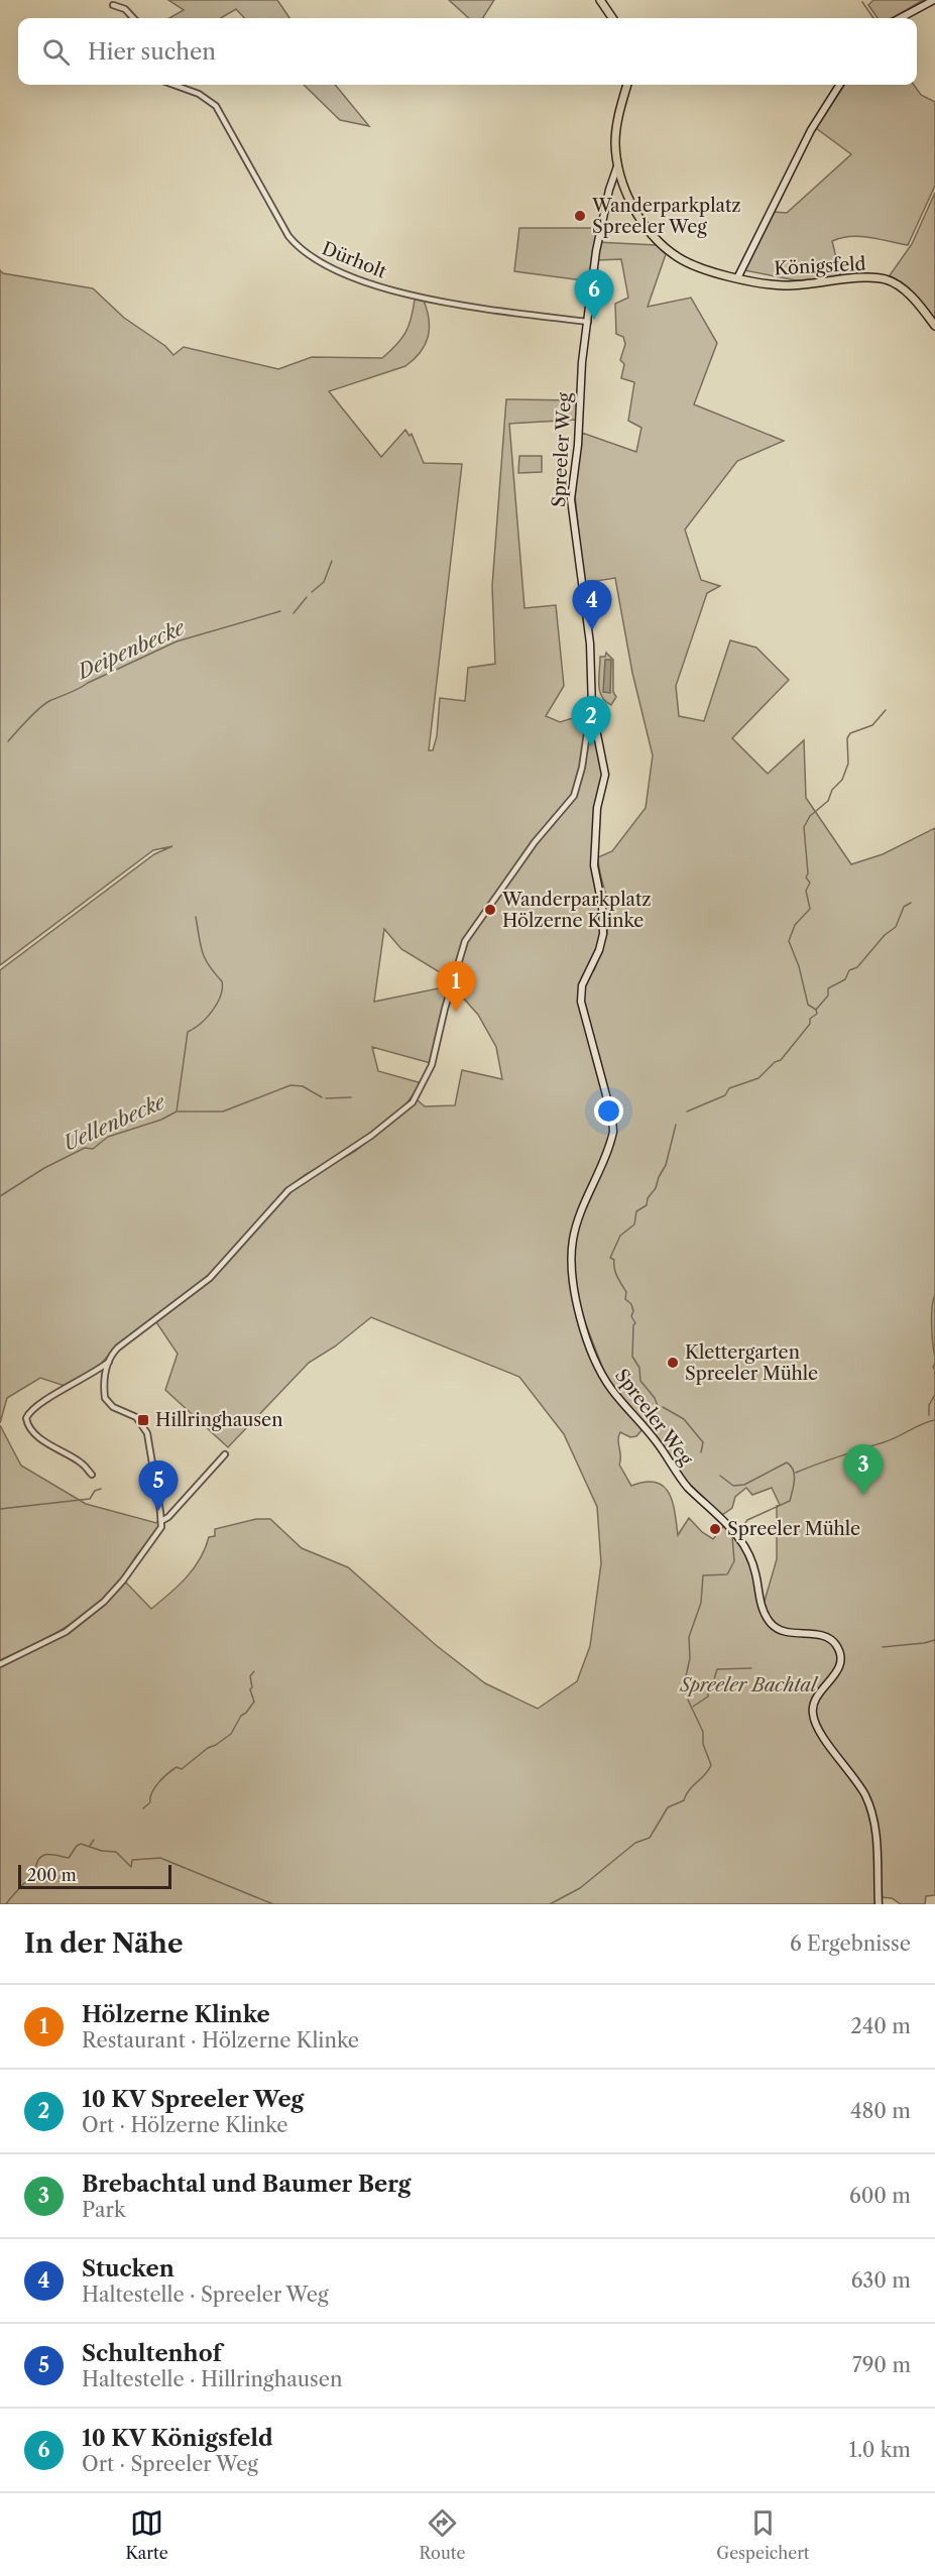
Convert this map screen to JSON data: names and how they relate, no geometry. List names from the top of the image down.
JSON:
{
  "streets": {
    "main road": ["Königsfeld"],
    "street": ["Dürholt", "Spreeler Weg"]
  },
  "crossings": [
    ["Dürholt", "Spreeler Weg"],
    ["Königsfeld", "Spreeler Weg"]
  ],
  "water": ["Deipenbecke", "Uellenbecke"],
  "parks": ["Spreeler Bachtal"],
  "places": {
    "other": [
      "Wanderparkplatz Spreeler Weg",
      "Wanderparkplatz Hölzerne Klinke",
      "Klettergarten Spreeler Mühle",
      "Spreeler Mühle"
    ],
    "transit": ["Hillringhausen"]
  },
  "scale_bar": "200 m",
  "page": {
    "search": "Hier suchen",
    "pins": [
      "6",
      "4",
      "2",
      "1",
      "3",
      "5"
    ],
    "scale": "200 m",
    "heading": ["In der Nähe", "6 Ergebnisse"],
    "list": [
      {
        "mark": "1",
        "name": "Hölzerne Klinke",
        "note": "Restaurant · Hölzerne Klinke",
        "value": "240 m"
      },
      {
        "mark": "2",
        "name": "10 KV Spreeler Weg",
        "note": "Ort · Hölzerne Klinke",
        "value": "480 m"
      },
      {
        "mark": "3",
        "name": "Brebachtal und Baumer Berg",
        "note": "Park",
        "value": "600 m"
      },
      {
        "mark": "4",
        "name": "Stucken",
        "note": "Haltestelle · Spreeler Weg",
        "value": "630 m"
      },
      {
        "mark": "5",
        "name": "Schultenhof",
        "note": "Haltestelle · Hillringhausen",
        "value": "790 m"
      },
      {
        "mark": "6",
        "name": "10 KV Königsfeld",
        "note": "Ort · Spreeler Weg",
        "value": "1.0 km"
      }
    ],
    "nav": ["Karte", "Route", "Gespeichert"]
  }
}
